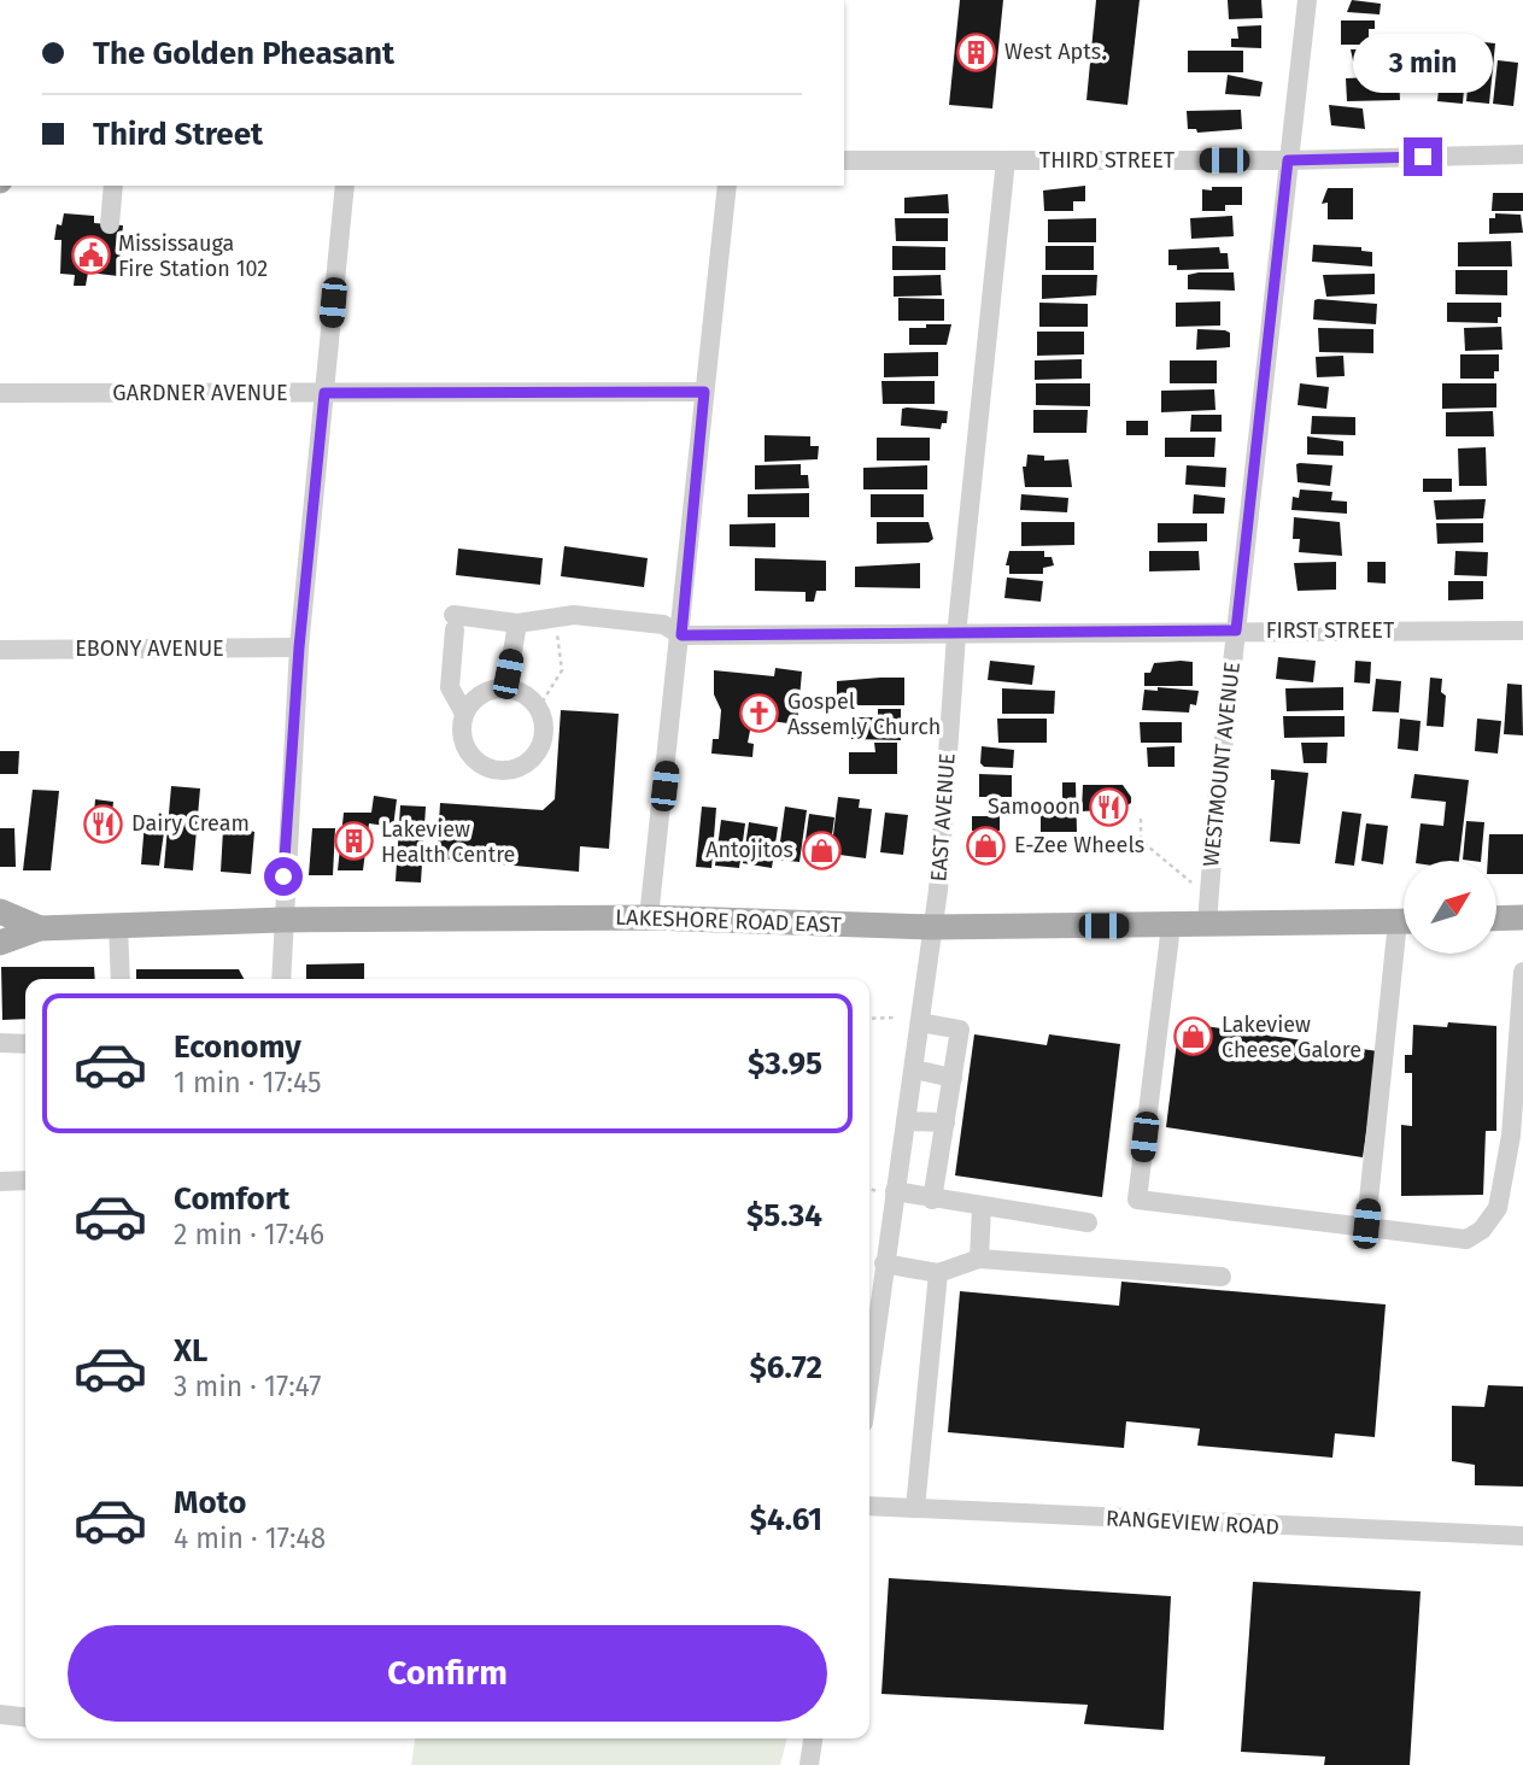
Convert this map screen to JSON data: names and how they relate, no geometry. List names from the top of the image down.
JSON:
{
  "streets": {
    "main road": ["LAKESHORE ROAD EAST"],
    "street": [
      "THIRD STREET",
      "GARDNER AVENUE",
      "FIRST STREET",
      "EBONY AVENUE",
      "WESTMOUNT AVENUE",
      "EAST AVENUE",
      "RANGEVIEW ROAD"
    ]
  },
  "crossings": [
    ["THIRD STREET", "WESTMOUNT AVENUE"],
    ["THIRD STREET", "EAST AVENUE"],
    ["FIRST STREET", "WESTMOUNT AVENUE"],
    ["FIRST STREET", "EAST AVENUE"],
    ["WESTMOUNT AVENUE", "LAKESHORE ROAD EAST"],
    ["EAST AVENUE", "LAKESHORE ROAD EAST"]
  ],
  "places": {
    "building": ["West Apts.", "Lakeview Health Centre"],
    "public building": ["Mississauga Fire Station 102"],
    "church": ["Gospel Assemly Church"],
    "restaurant": ["Samooon", "Dairy Cream"],
    "shop": ["E-Zee Wheels", "Antojitos", "Lakeview Cheese Galore"]
  },
  "north": "top right",
  "page": {
    "banner": ["The Golden Pheasant", "Third Street"],
    "bubble": "3 min",
    "list": [
      {
        "name": "Economy",
        "note": "1 min · 17:45",
        "value": "$3.95"
      },
      {
        "name": "Comfort",
        "note": "2 min · 17:46",
        "value": "$5.34"
      },
      {
        "name": "XL",
        "note": "3 min · 17:47",
        "value": "$6.72"
      },
      {
        "name": "Moto",
        "note": "4 min · 17:48",
        "value": "$4.61"
      }
    ],
    "buttons": "Confirm"
  }
}
